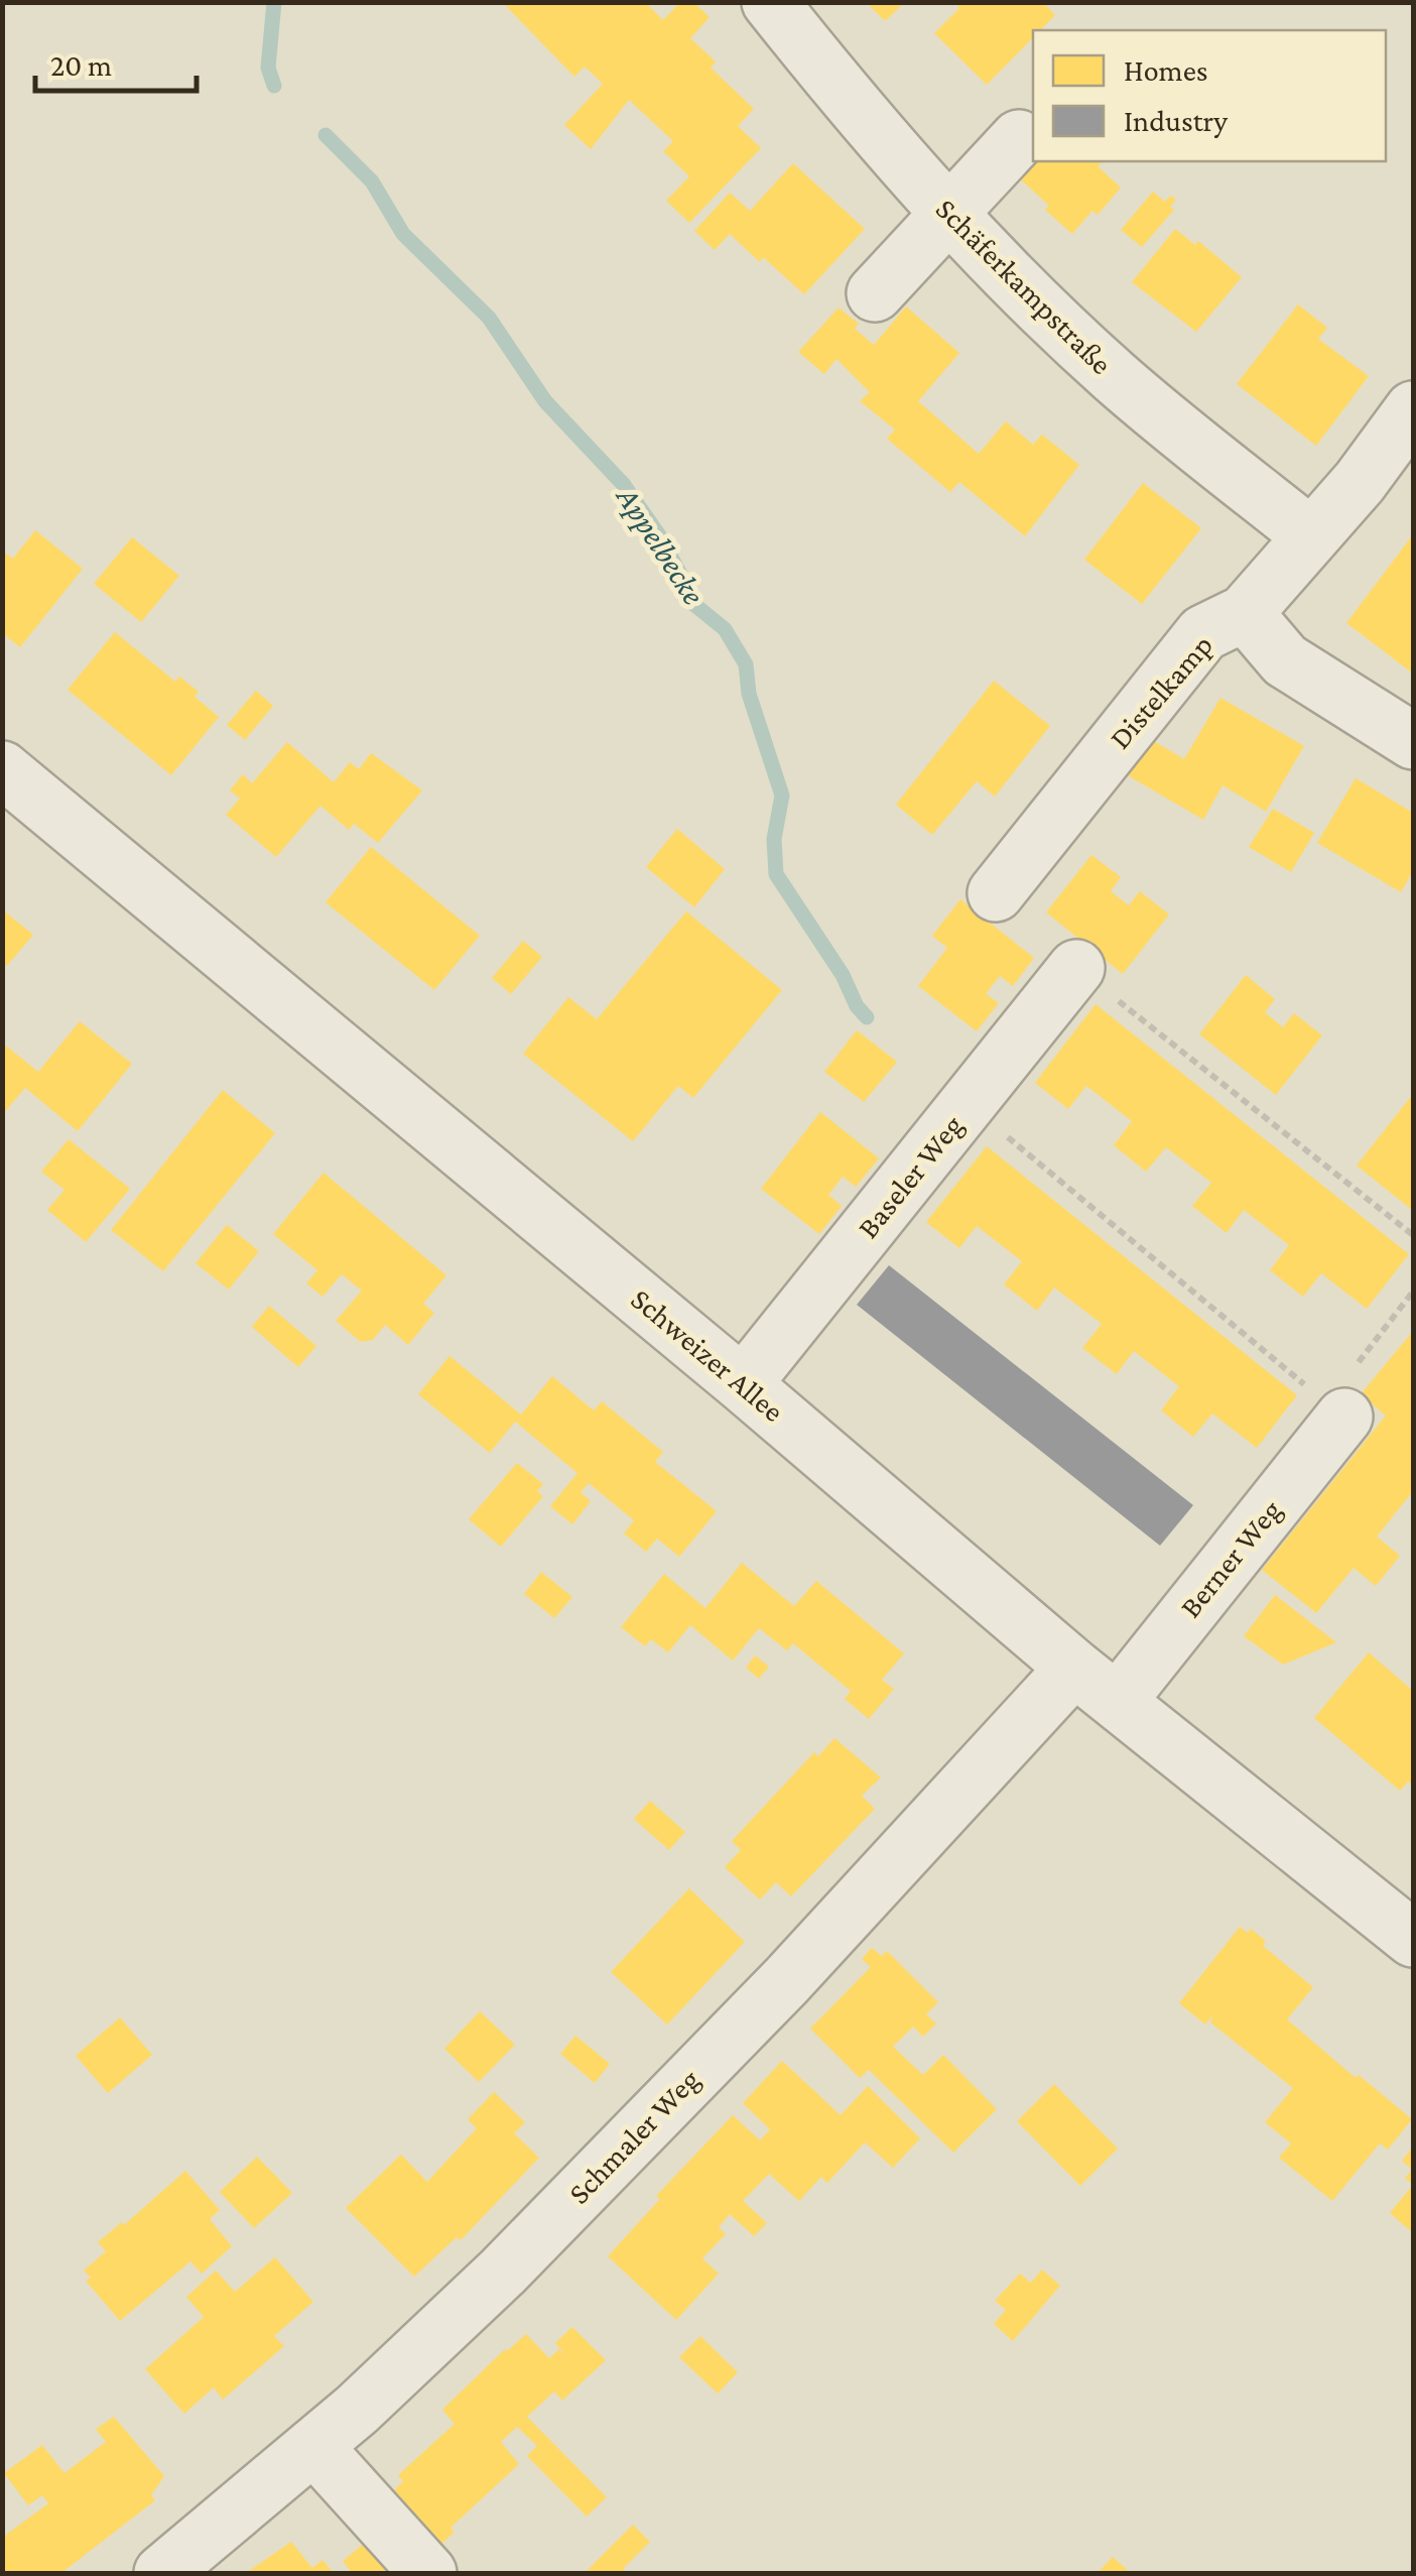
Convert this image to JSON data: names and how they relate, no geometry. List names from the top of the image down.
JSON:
{
  "streets": {
    "street": [
      "Schäferkampstraße",
      "Distelkamp",
      "Baseler Weg",
      "Schweizer Allee",
      "Berner Weg",
      "Schmaler Weg"
    ]
  },
  "crossings": [
    ["Schäferkampstraße", "Distelkamp"],
    ["Baseler Weg", "Schweizer Allee"],
    ["Schweizer Allee", "Berner Weg"],
    ["Schweizer Allee", "Schmaler Weg"]
  ],
  "water": ["Appelbecke"],
  "legend": ["Homes", "Industry"],
  "scale_bar": "20 m"
}
